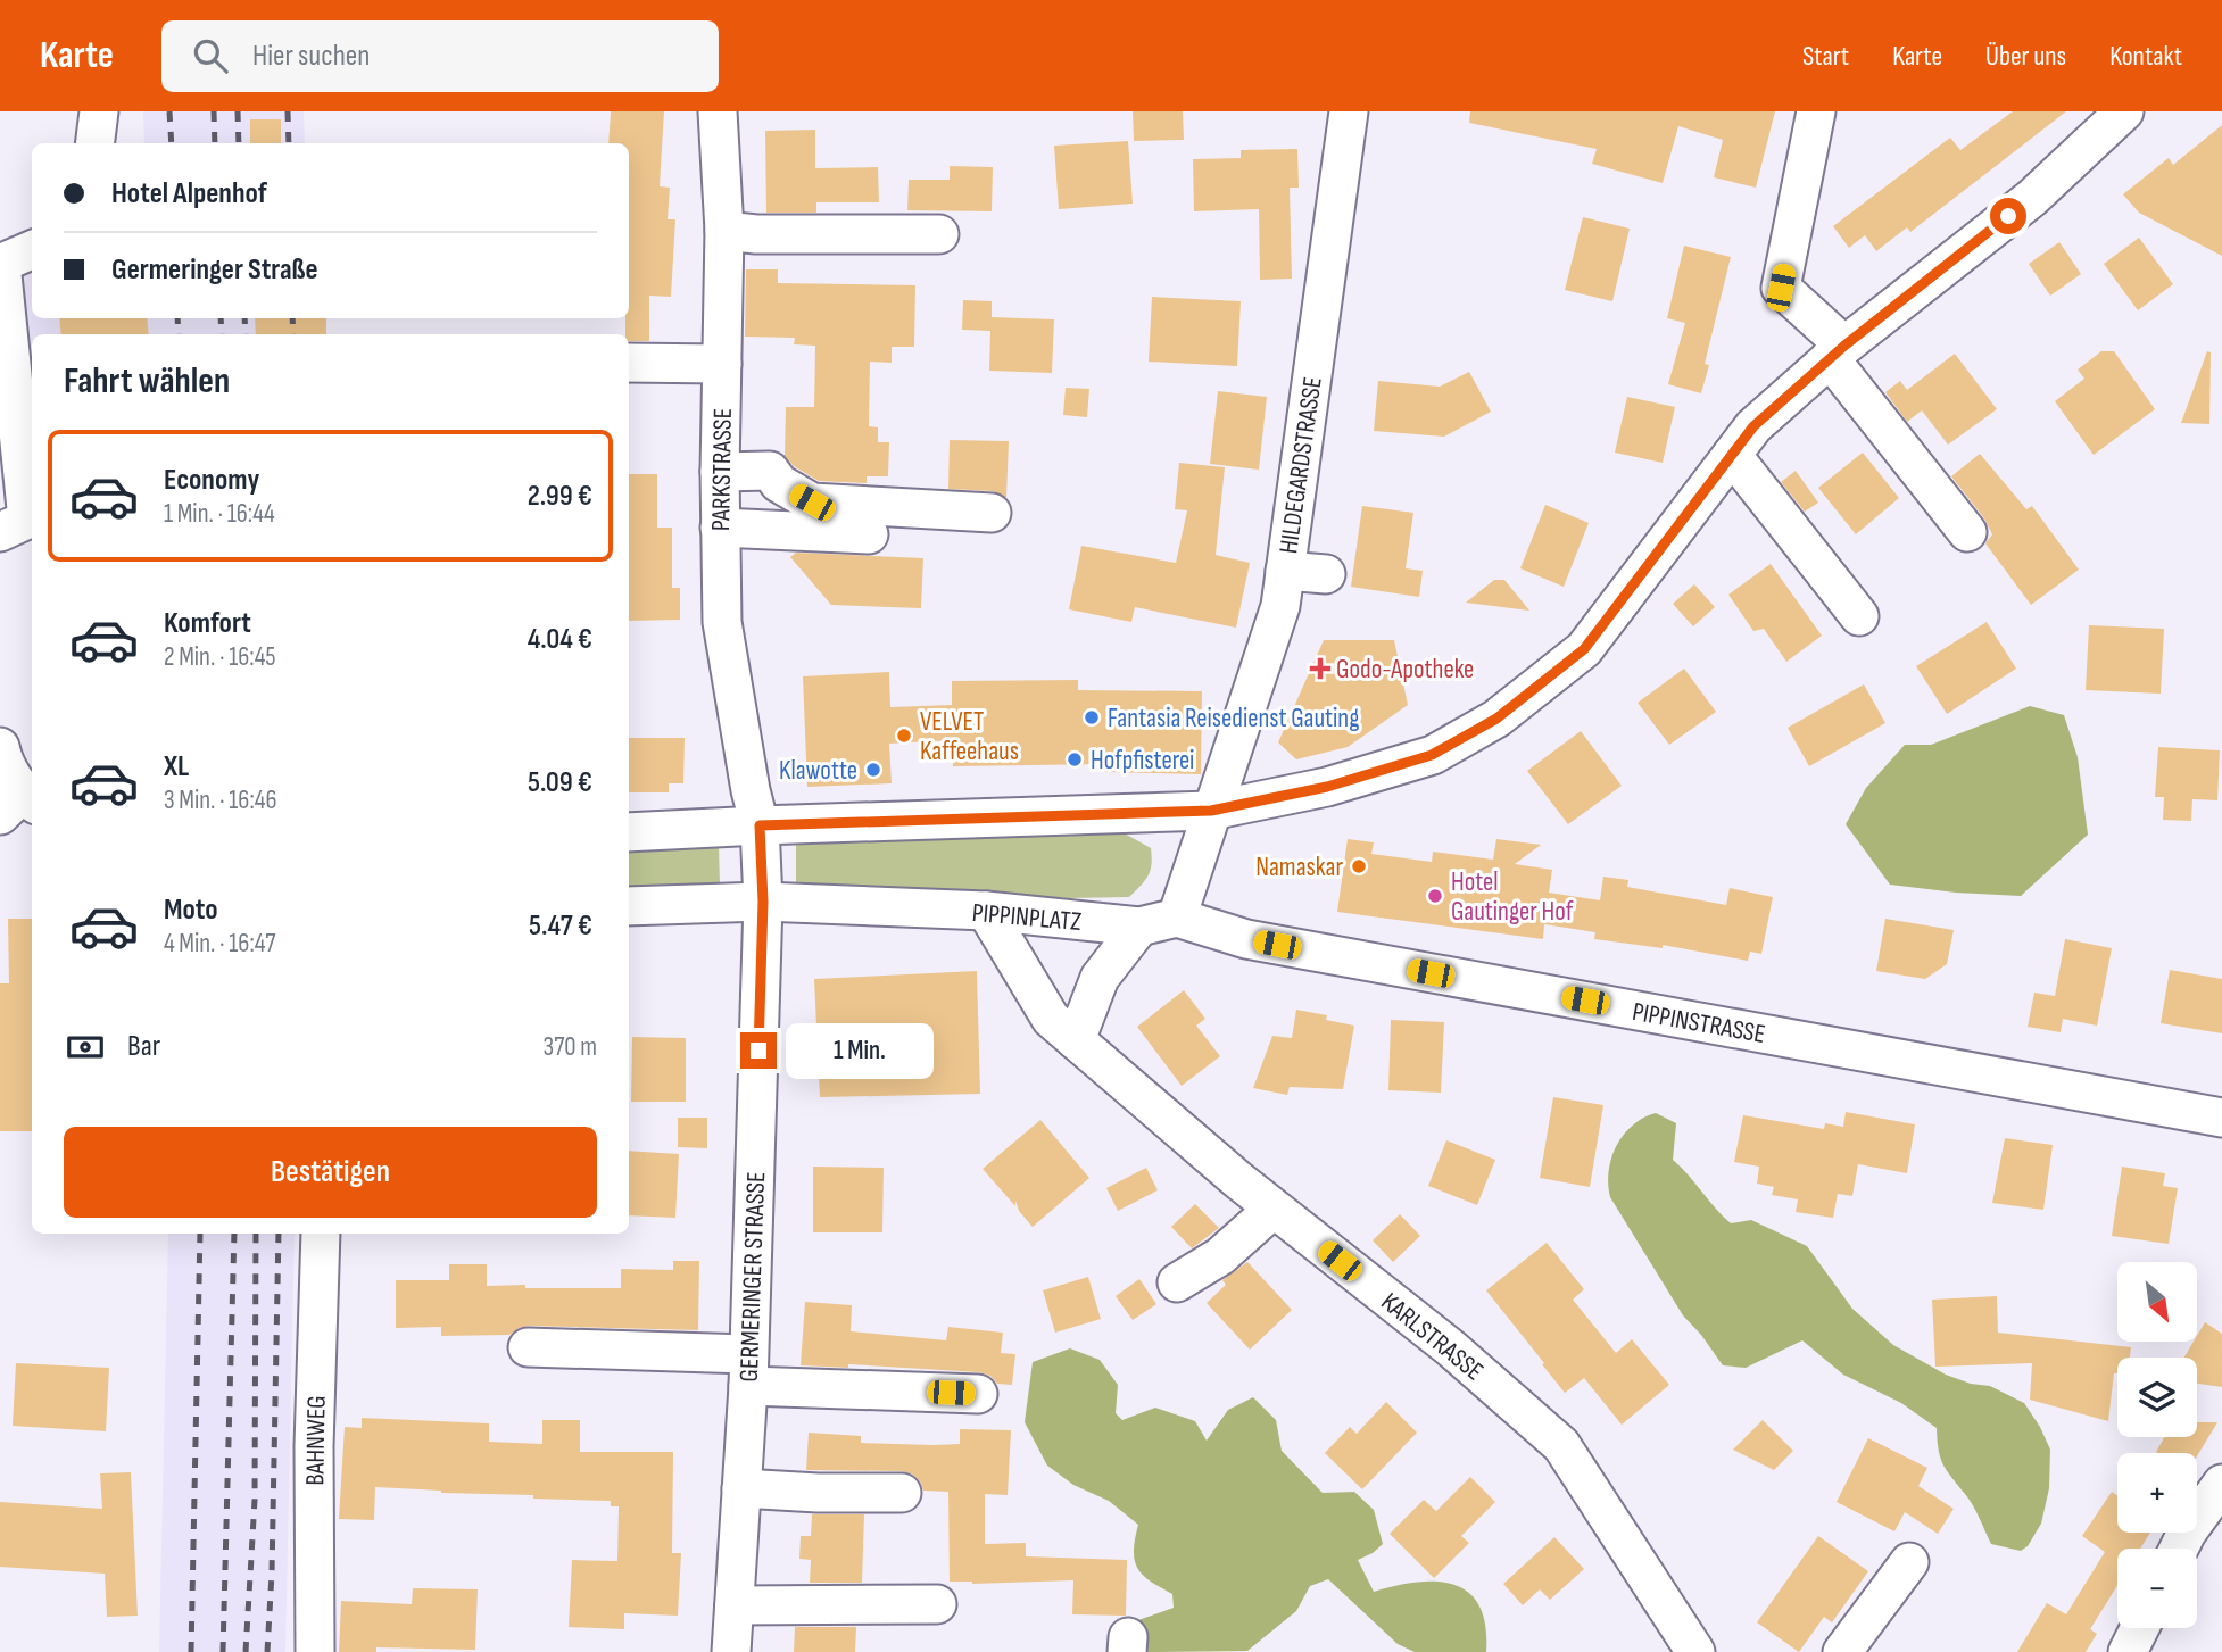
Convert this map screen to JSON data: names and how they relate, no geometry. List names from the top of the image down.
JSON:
{
  "streets": {
    "street": [
      "HILDEGARDSTRASSE",
      "PARKSTRASSE",
      "PIPPINPLATZ",
      "PIPPINSTRASSE",
      "GERMERINGER STRASSE",
      "KARLSTRASSE",
      "BAHNWEG"
    ]
  },
  "crossings": [
    ["PIPPINPLATZ", "PIPPINSTRASSE"],
    ["PIPPINPLATZ", "GERMERINGER STRASSE"],
    ["PIPPINPLATZ", "KARLSTRASSE"]
  ],
  "places": {
    "health": ["Godo-Apotheke"],
    "other": [
      "Fantasia Reisedienst Gauting",
      "VELVET Kaffeehaus",
      "Hofpfisterei",
      "Klawotte",
      "Namaskar",
      "Hotel Gautinger Hof"
    ]
  },
  "north": "bottom right",
  "page": {
    "header": "Karte",
    "search": "Hier suchen",
    "nav": [
      "Start",
      "Karte",
      "Über uns",
      "Kontakt"
    ],
    "banner": ["Hotel Alpenhof", "Germeringer Straße"],
    "heading": "Fahrt wählen",
    "list": [
      {
        "name": "Economy",
        "note": "1 Min. · 16:44",
        "value": "2.99 €"
      },
      {
        "name": "Komfort",
        "note": "2 Min. · 16:45",
        "value": "4.04 €"
      },
      {
        "name": "XL",
        "note": "3 Min. · 16:46",
        "value": "5.09 €"
      },
      {
        "name": "Moto",
        "note": "4 Min. · 16:47",
        "value": "5.47 €"
      }
    ],
    "pay": ["Bar", "370 m"],
    "bubble": "1 Min.",
    "buttons": "Bestätigen",
    "map_buttons": ["+", "−"]
  }
}
